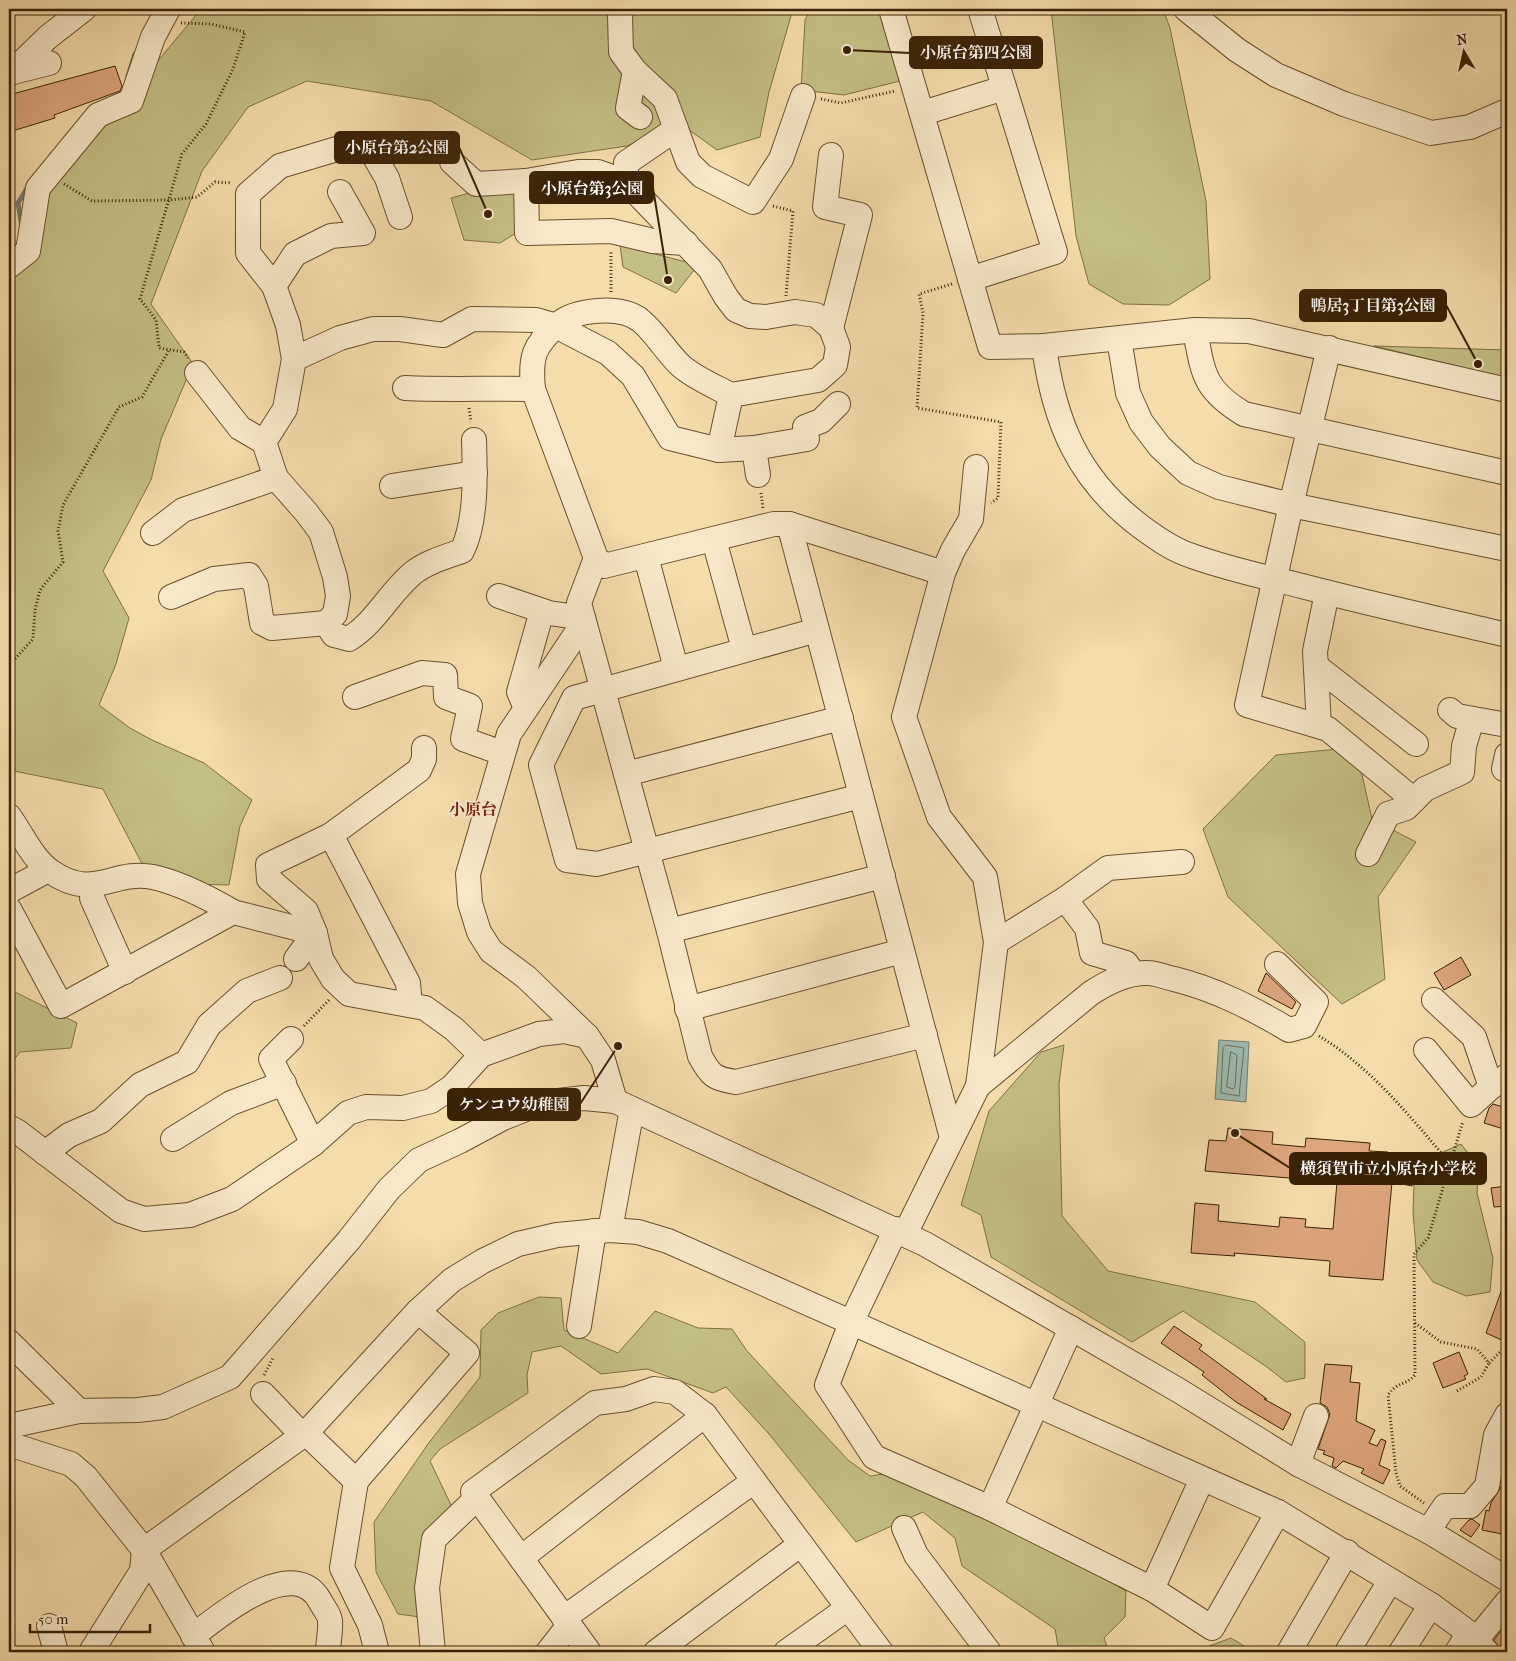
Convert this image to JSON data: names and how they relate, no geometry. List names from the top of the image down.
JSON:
{
  "districts": ["小原台"],
  "places": [
    "小原台第四公園",
    "小原台第2公園",
    "小原台第3公園",
    "鴨居3丁目第3公園",
    "ケンコウ幼稚園",
    "横須賀市立小原台小学校"
  ],
  "scale_bar": "50 m",
  "north": "top"
}
